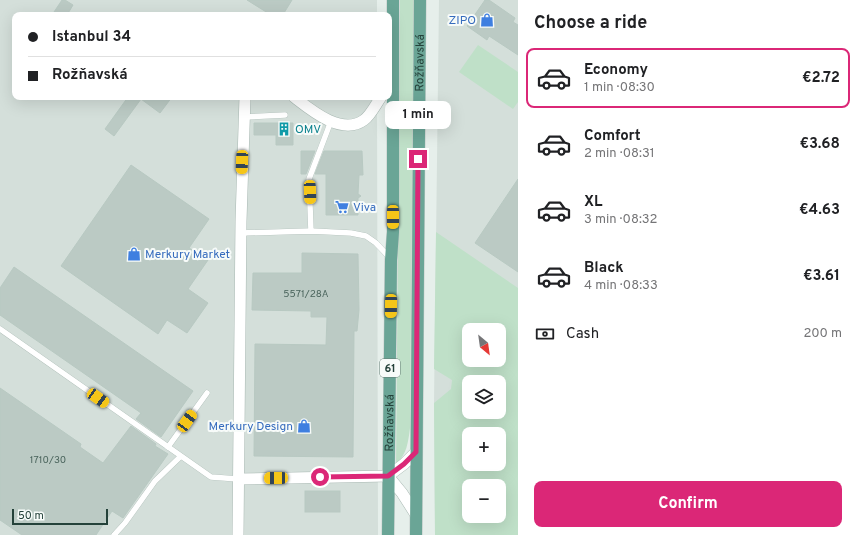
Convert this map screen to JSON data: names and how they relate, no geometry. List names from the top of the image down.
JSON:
{
  "streets": {
    "main road": ["Rožňavská", "61"]
  },
  "places": {
    "shop": ["ZIPO", "Merkury Market", "Merkury Design"],
    "building": ["OMV"],
    "supermarket": ["Viva"]
  },
  "house_numbers": ["5571/28A", "1710/30"],
  "scale_bar": "50 m",
  "north": "bottom right",
  "page": {
    "heading": "Choose a ride",
    "banner": ["Istanbul 34", "Rožňavská"],
    "list": [
      {
        "name": "Economy",
        "note": "1 min · 08:30",
        "value": "€2.72"
      },
      {
        "name": "Comfort",
        "note": "2 min · 08:31",
        "value": "€3.68"
      },
      {
        "name": "XL",
        "note": "3 min · 08:32",
        "value": "€4.63"
      },
      {
        "name": "Black",
        "note": "4 min · 08:33",
        "value": "€3.61"
      }
    ],
    "bubble": "1 min",
    "pay": ["Cash", "200 m"],
    "map_buttons": ["+", "−"],
    "buttons": "Confirm",
    "scale": "50 m"
  }
}
